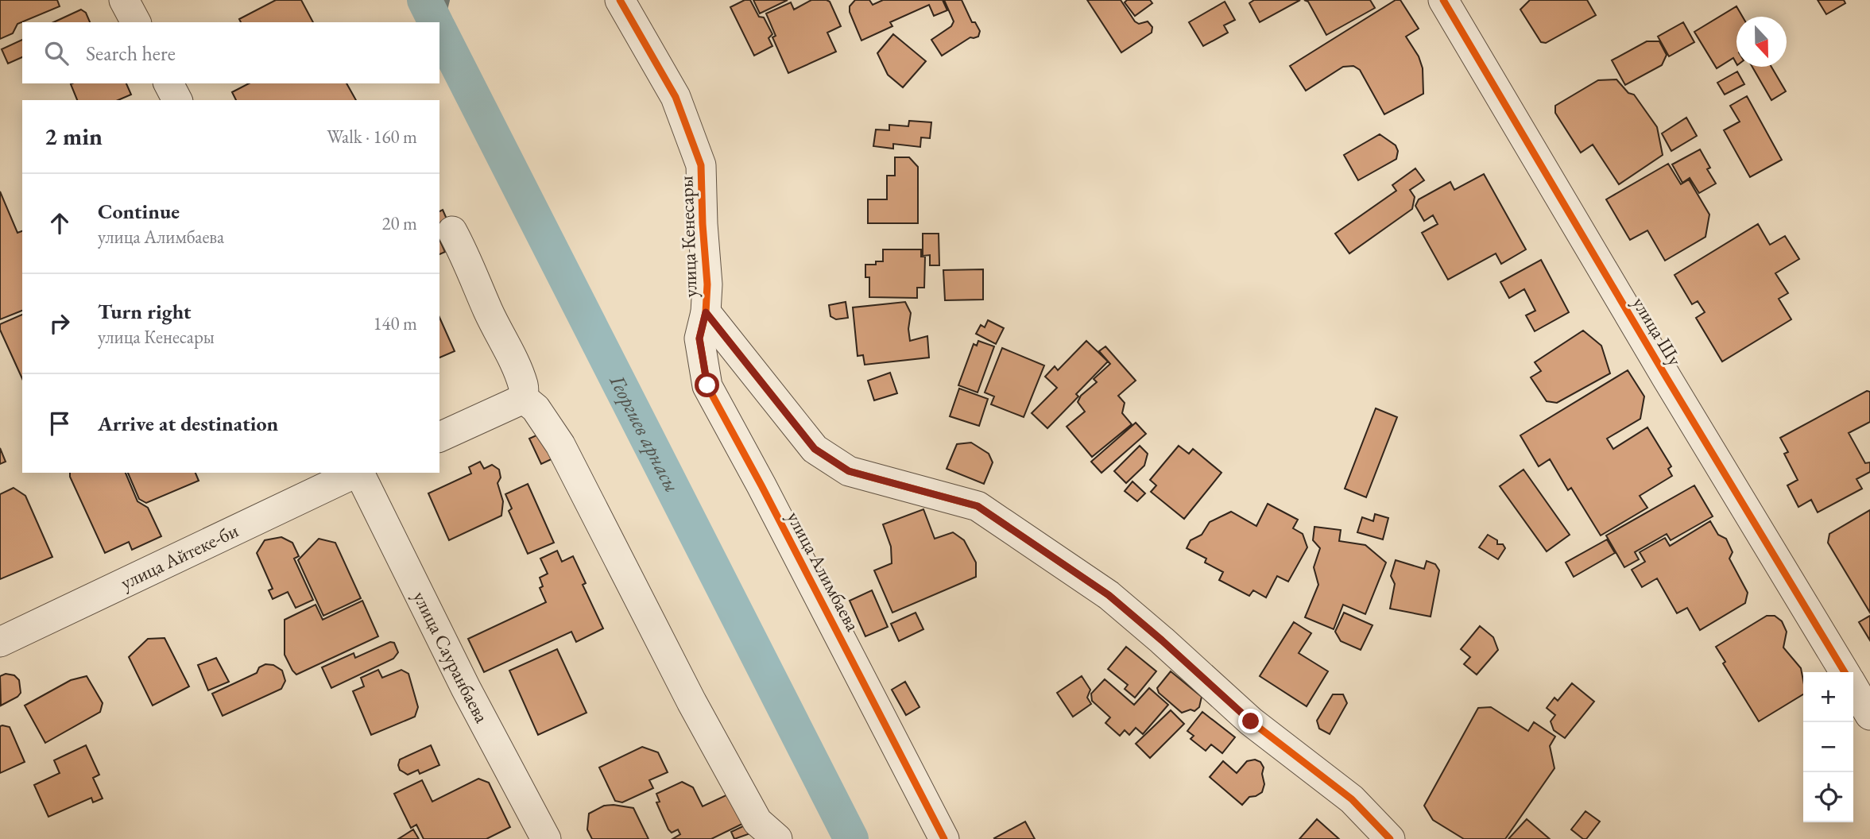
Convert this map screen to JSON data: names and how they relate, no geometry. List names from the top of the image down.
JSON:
{
  "streets": {
    "street": [
      "улица Кенесары",
      "улица Шу",
      "улица Айтеке-би",
      "улица Алимбаева",
      "улица Сауранбаева"
    ]
  },
  "crossings": [
    ["улица Кенесары", "улица Алимбаева"]
  ],
  "water": ["Георгиев арнасы"],
  "north": "bottom",
  "page": {
    "search": "Search here",
    "heading": ["2 min", "Walk · 160 m"],
    "list": [
      ["Continue", "улица Алимбаева", "20 m"],
      ["Turn right", "улица Кенесары", "140 m"],
      "Arrive at destination"
    ],
    "map_buttons": ["+", "−"]
  }
}
